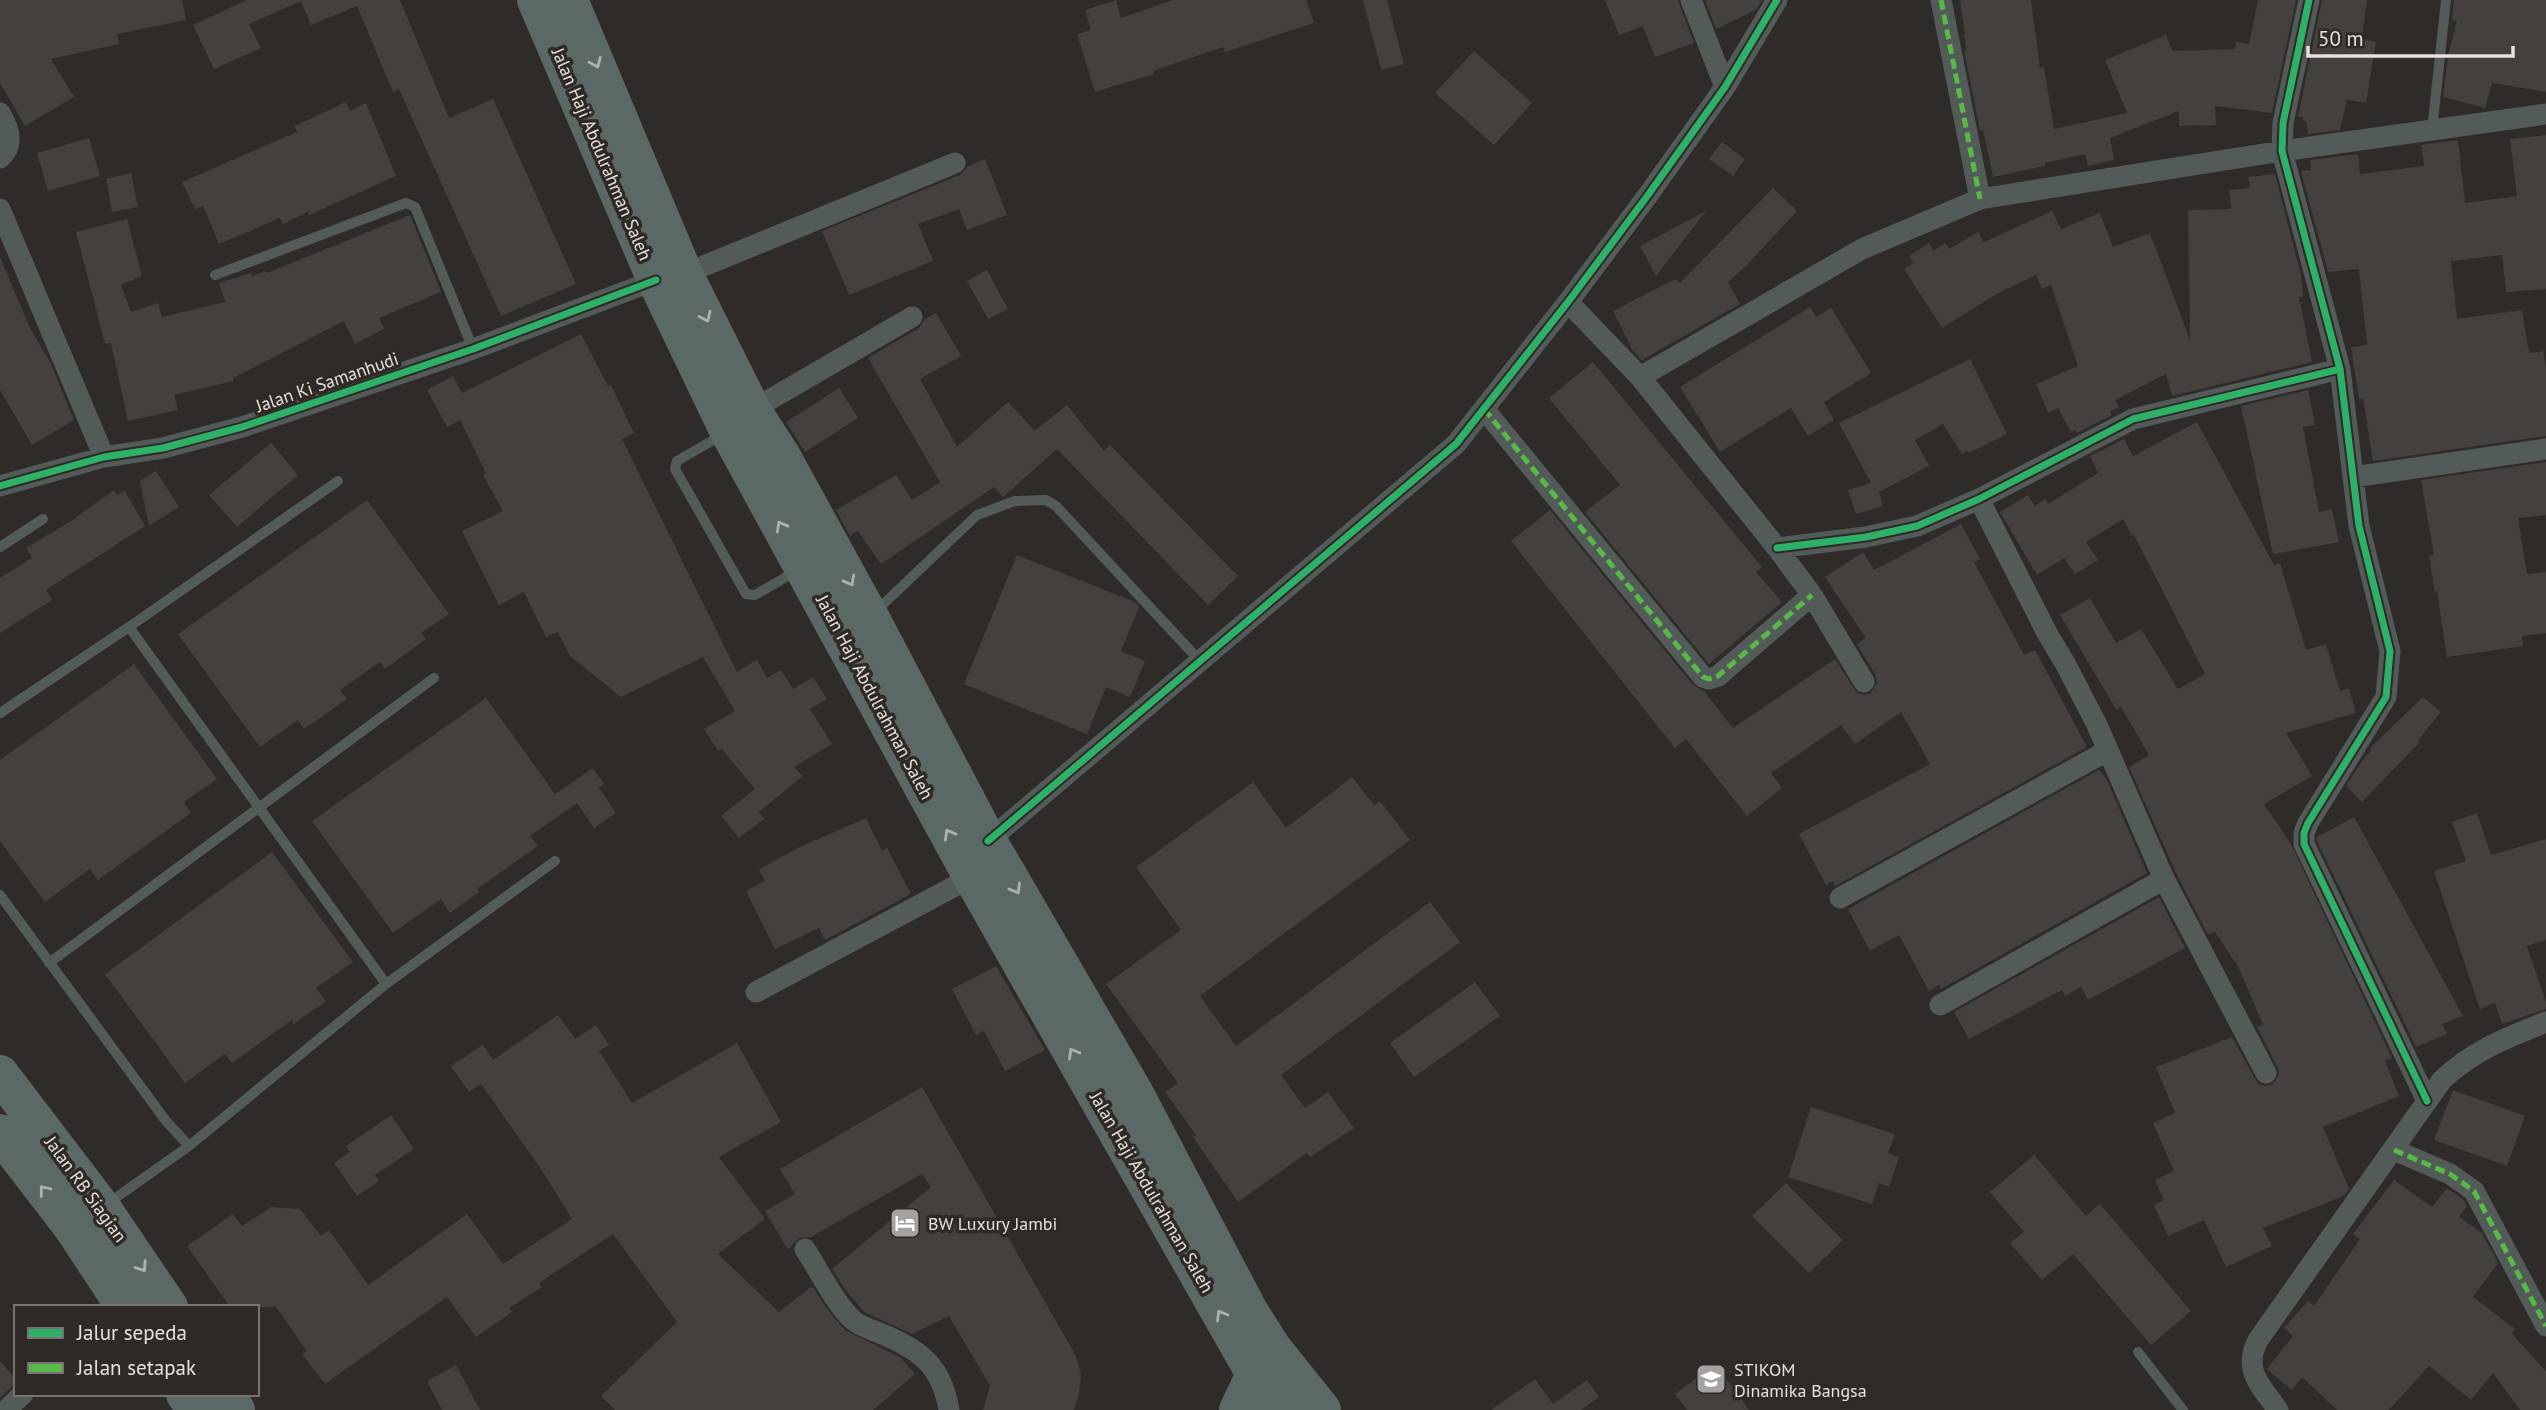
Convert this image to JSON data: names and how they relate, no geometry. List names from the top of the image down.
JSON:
{
  "streets": {
    "highway": ["Jalan Haji Abdulrahman Saleh", "Jalan RB Siagian"],
    "street": ["Jalan Ki Samanhudi"]
  },
  "crossings": [
    ["Jalan Haji Abdulrahman Saleh", "Jalan Ki Samanhudi"]
  ],
  "places": {
    "hotel": ["BW Luxury Jambi"],
    "school or university": ["STIKOM Dinamika Bangsa"]
  },
  "legend": ["Jalur sepeda", "Jalan setapak"],
  "scale_bar": "50 m"
}
